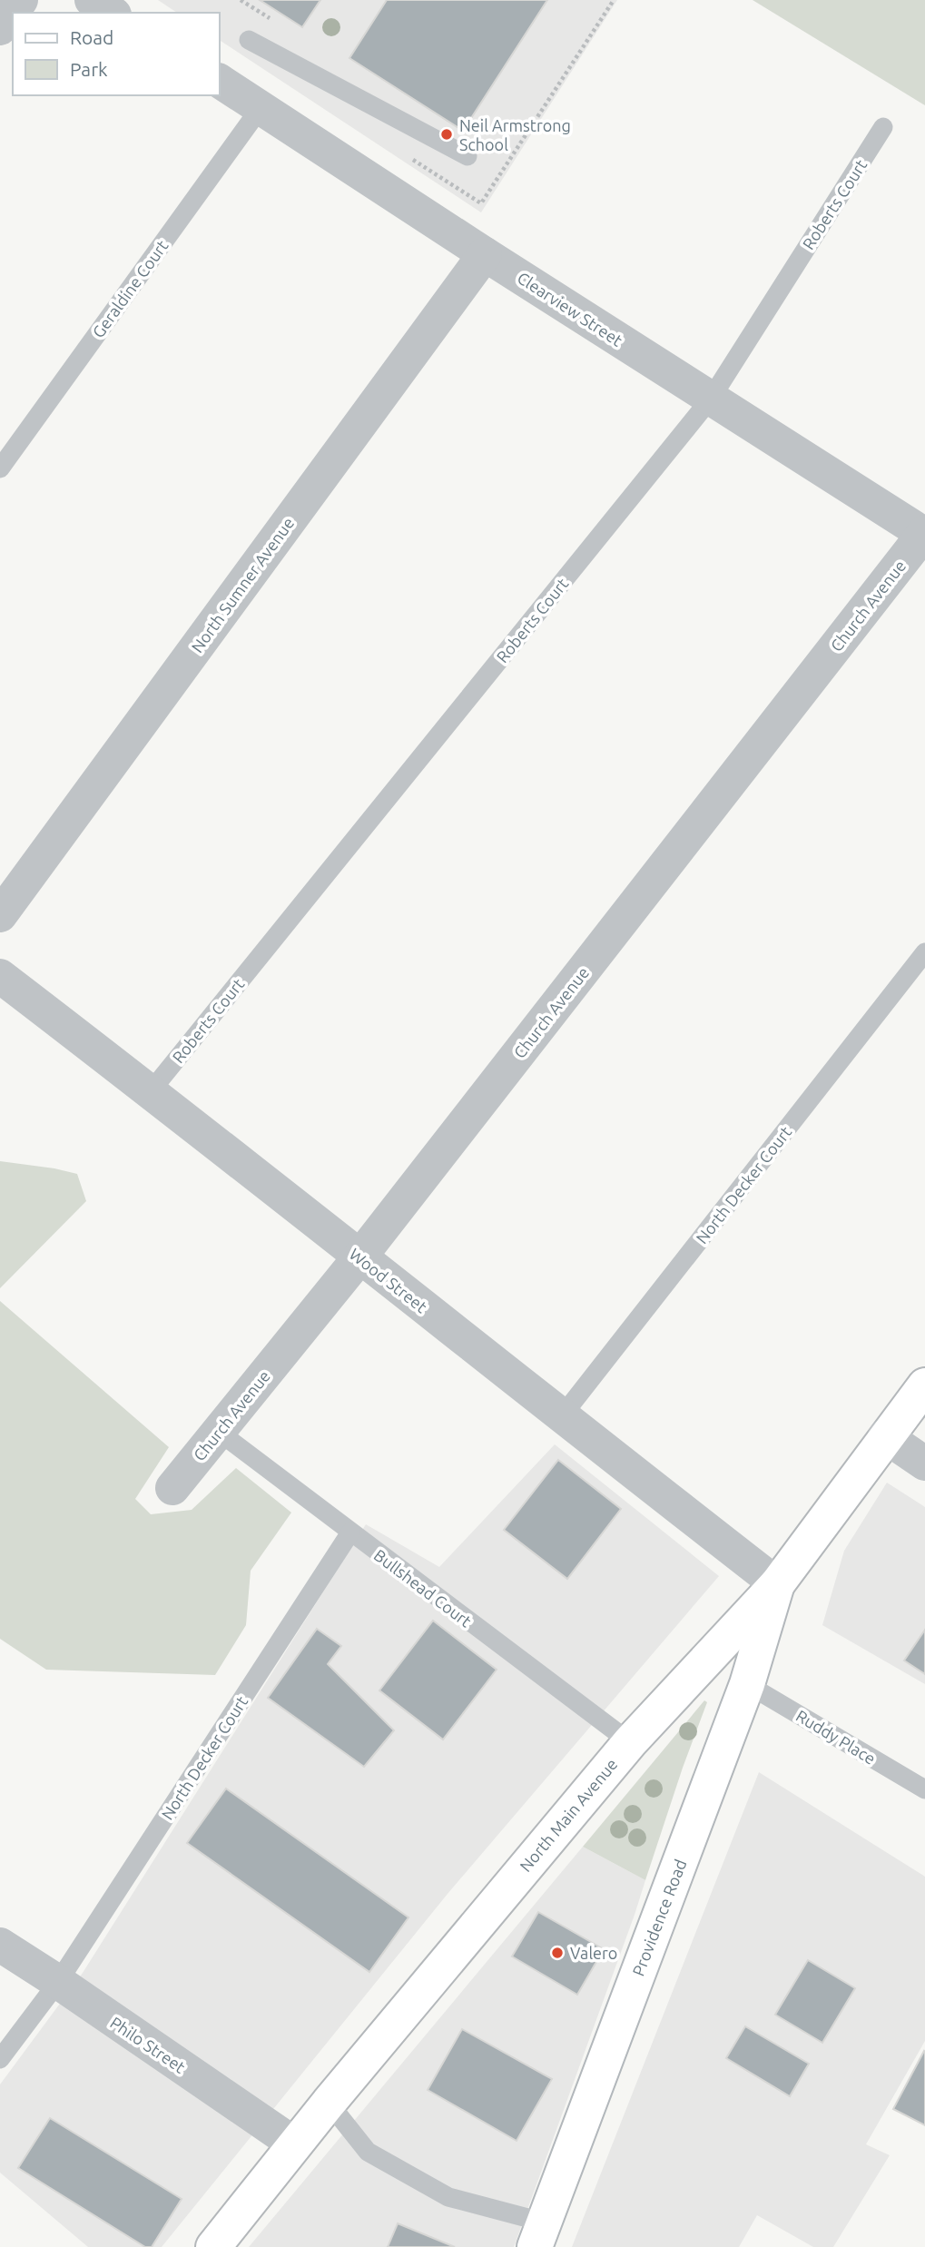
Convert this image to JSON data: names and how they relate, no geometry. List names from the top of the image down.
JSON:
{
  "streets": {
    "main road": ["North Main Avenue", "Providence Road"],
    "street": [
      "Clearview Street",
      "North Sumner Avenue",
      "Church Avenue",
      "Wood Street",
      "Philo Street"
    ],
    "lane": [
      "Roberts Court",
      "Geraldine Court",
      "North Decker Court",
      "Bullshead Court",
      "Ruddy Place"
    ]
  },
  "crossings": [
    ["Roberts Court", "Clearview Street"],
    ["Roberts Court", "Wood Street"],
    ["Geraldine Court", "Clearview Street"],
    ["Clearview Street", "North Sumner Avenue"],
    ["Clearview Street", "Church Avenue"],
    ["Church Avenue", "Wood Street"],
    ["Church Avenue", "Bullshead Court"],
    ["North Decker Court", "Wood Street"],
    ["North Decker Court", "Bullshead Court"],
    ["North Decker Court", "Philo Street"],
    ["Wood Street", "North Main Avenue"],
    ["Wood Street", "Providence Road"],
    ["Bullshead Court", "North Main Avenue"],
    ["Ruddy Place", "Providence Road"],
    ["North Main Avenue", "Providence Road"],
    ["North Main Avenue", "Philo Street"]
  ],
  "places": ["Neil Armstrong School", "Valero"],
  "legend": ["Road", "Park"]
}
